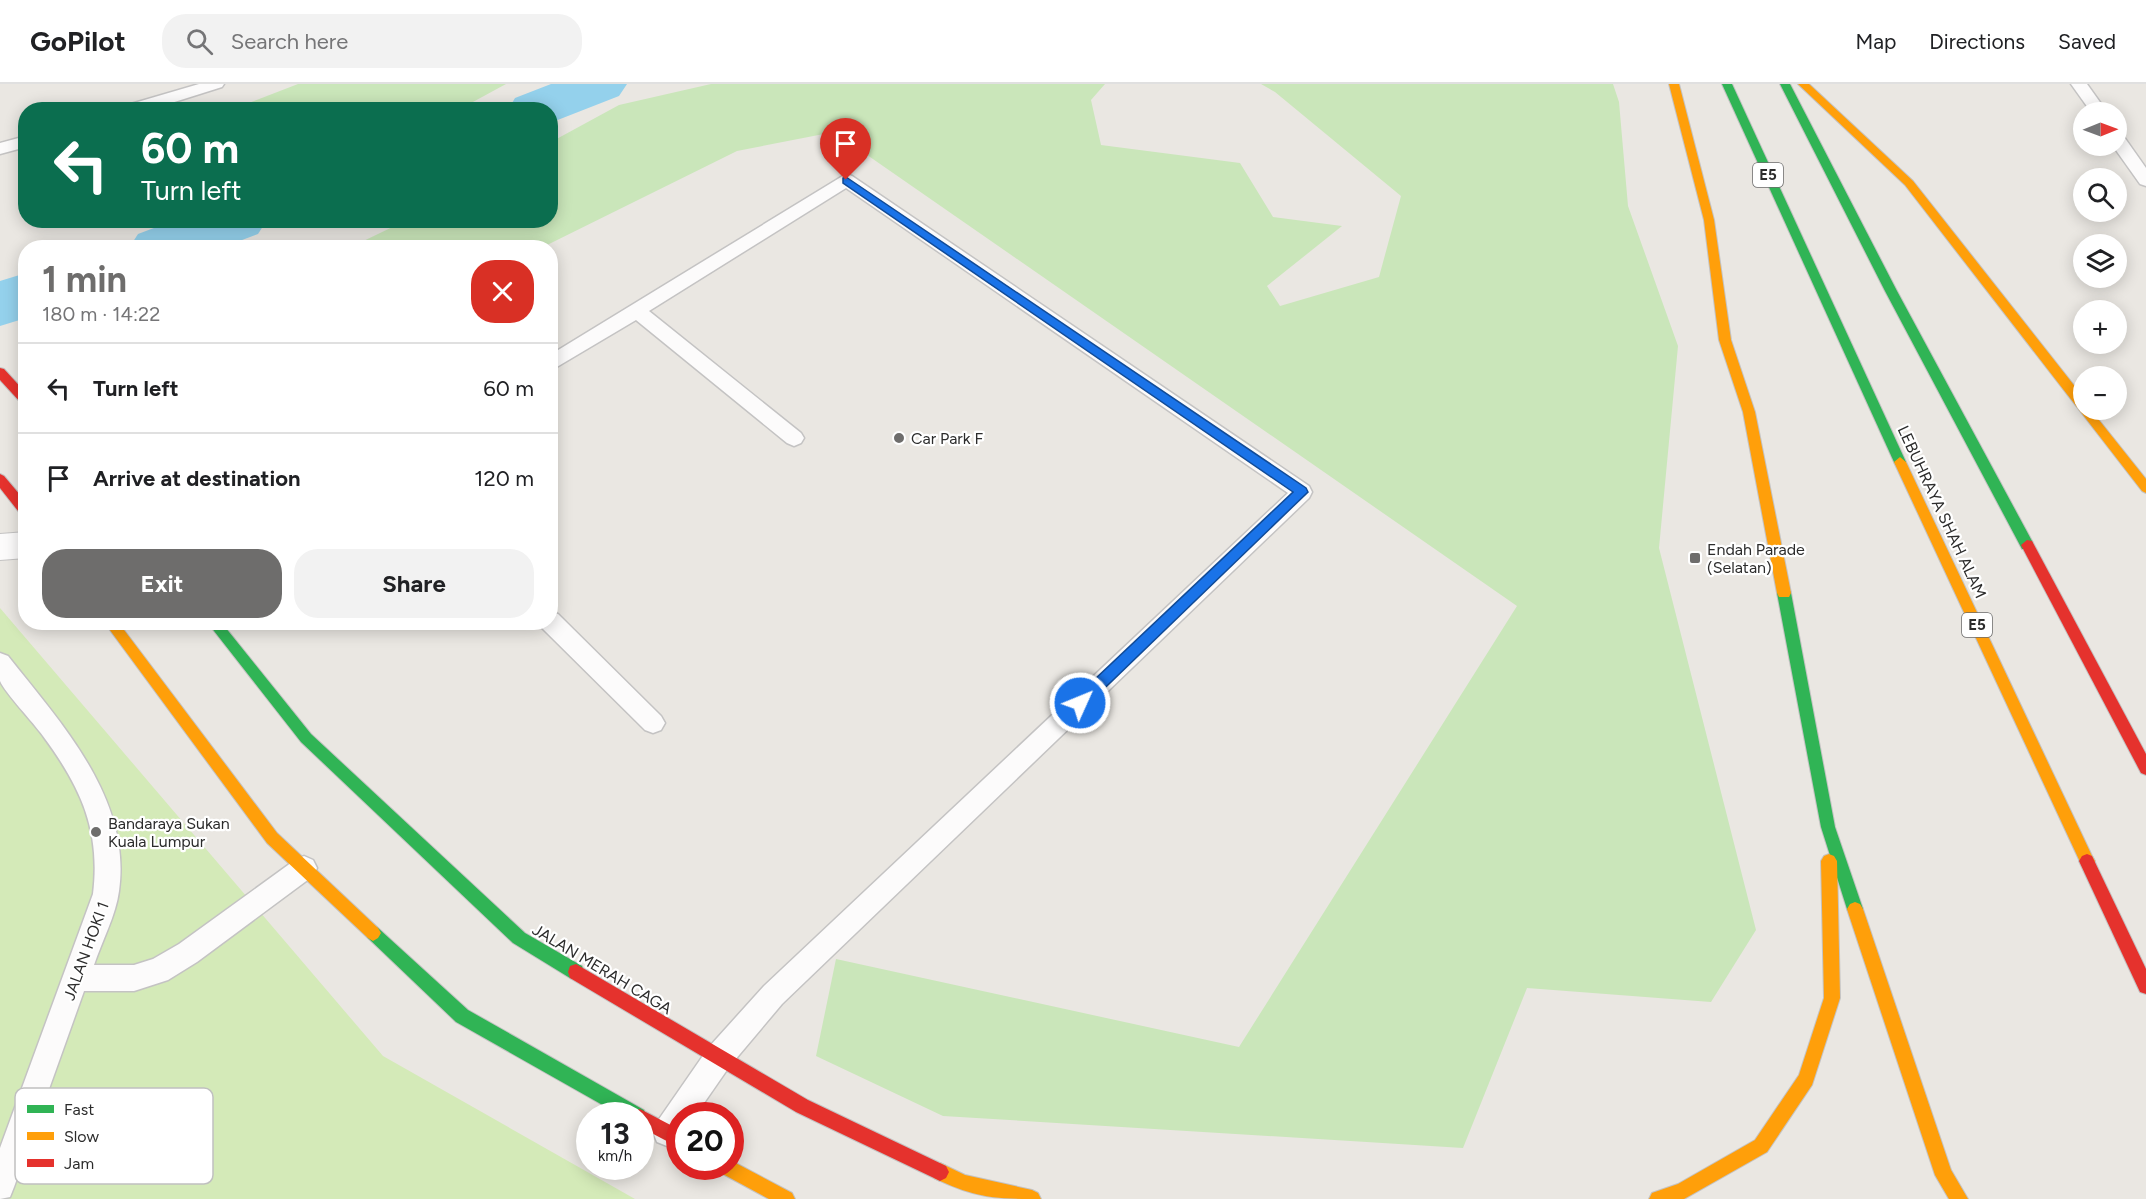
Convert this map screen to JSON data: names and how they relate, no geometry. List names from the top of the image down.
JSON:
{
  "streets": {
    "main road": ["E5", "LEBUHRAYA SHAH ALAM", "JALAN MERAH CAGA"],
    "lane": ["JALAN HOKI 1"]
  },
  "places": {
    "other": ["Car Park F", "Bandaraya Sukan Kuala Lumpur"],
    "transit": ["Endah Parade (Selatan)"]
  },
  "legend": ["Fast", "Slow", "Jam"],
  "north": "right",
  "page": {
    "header": "GoPilot",
    "search": "Search here",
    "nav": ["Map", "Directions", "Saved"],
    "map_buttons": ["+", "−"],
    "turn": ["60 m", "Turn left"],
    "heading": ["1 min", "180 m · 14:22"],
    "list": [
      {
        "name": "Turn left",
        "value": "60 m"
      },
      {
        "name": "Arrive at destination",
        "value": "120 m"
      }
    ],
    "buttons": ["Exit", "Share"],
    "speed": "13 km/h",
    "limit": "20"
  }
}
